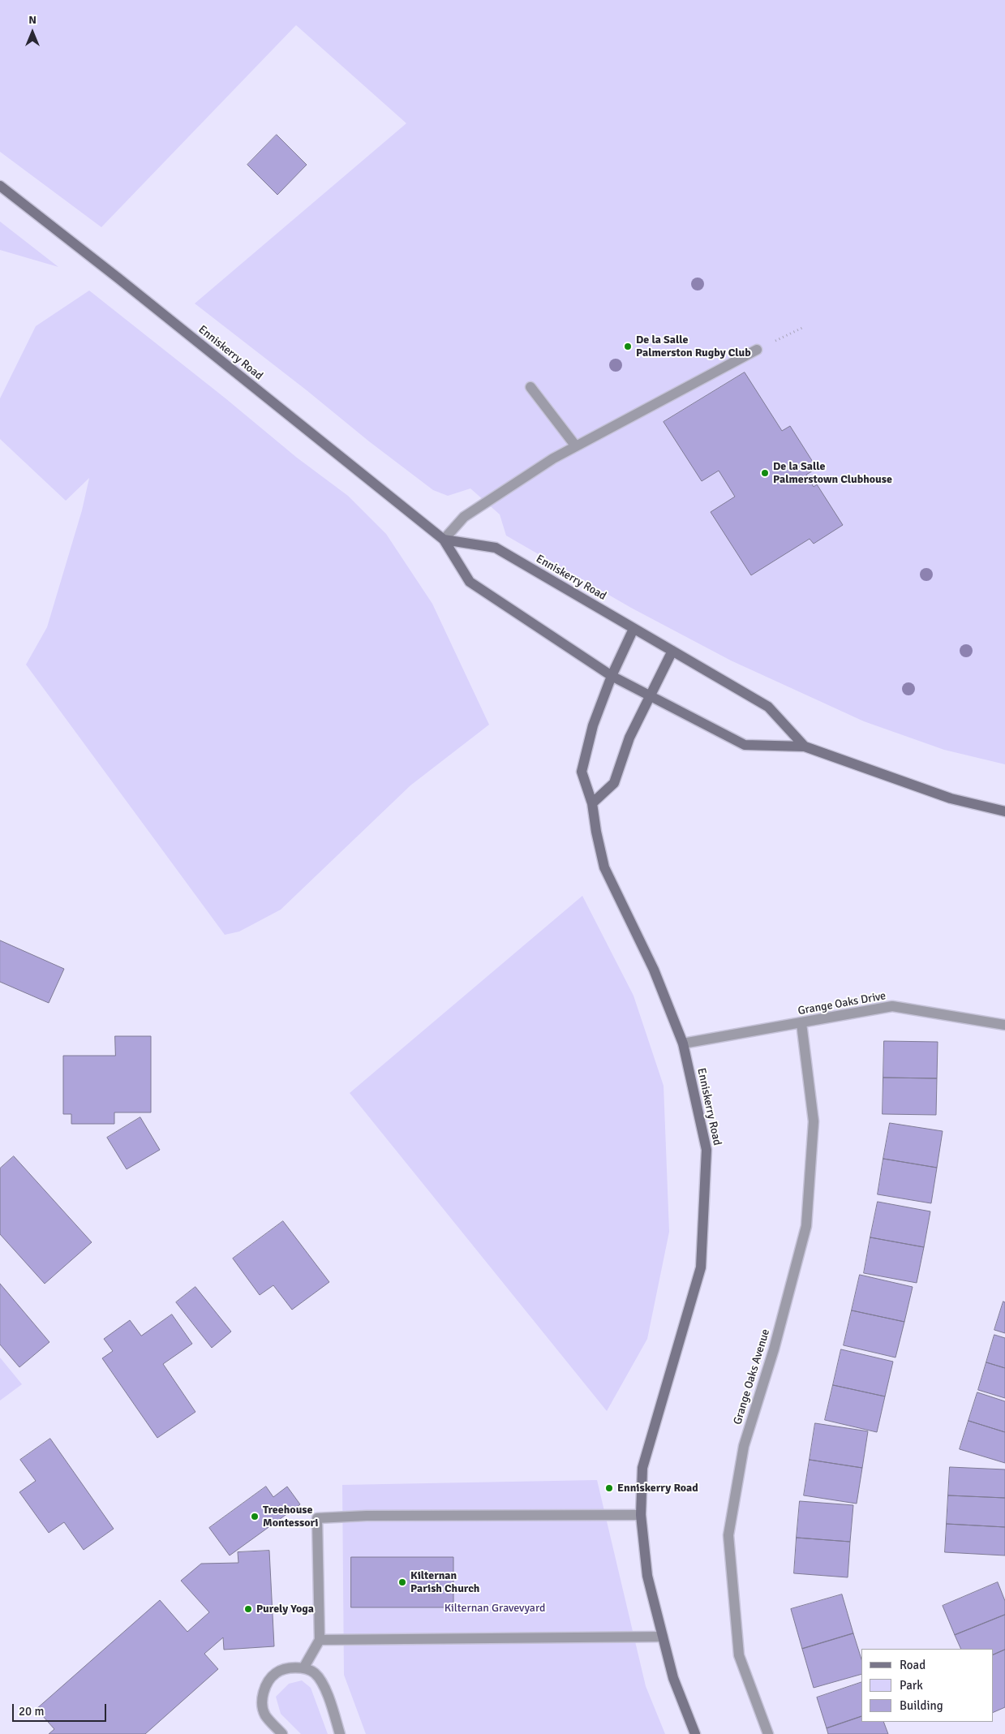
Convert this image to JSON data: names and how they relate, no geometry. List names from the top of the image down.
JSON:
{
  "streets": {
    "main road": ["Enniskerry Road"],
    "street": ["Grange Oaks Drive", "Grange Oaks Avenue"]
  },
  "crossings": [
    ["Enniskerry Road", "Grange Oaks Drive"],
    ["Grange Oaks Drive", "Grange Oaks Avenue"]
  ],
  "parks": ["Kilternan Gravevyard"],
  "places": [
    "De la Salle Palmerston Rugby Club",
    "De la Salle Palmerstown Clubhouse",
    "Enniskerry Road",
    "Treehouse Montessori",
    "Kilternan Parish Church",
    "Purely Yoga"
  ],
  "legend": ["Road", "Park", "Building"],
  "scale_bar": "20 m",
  "north": "top"
}
